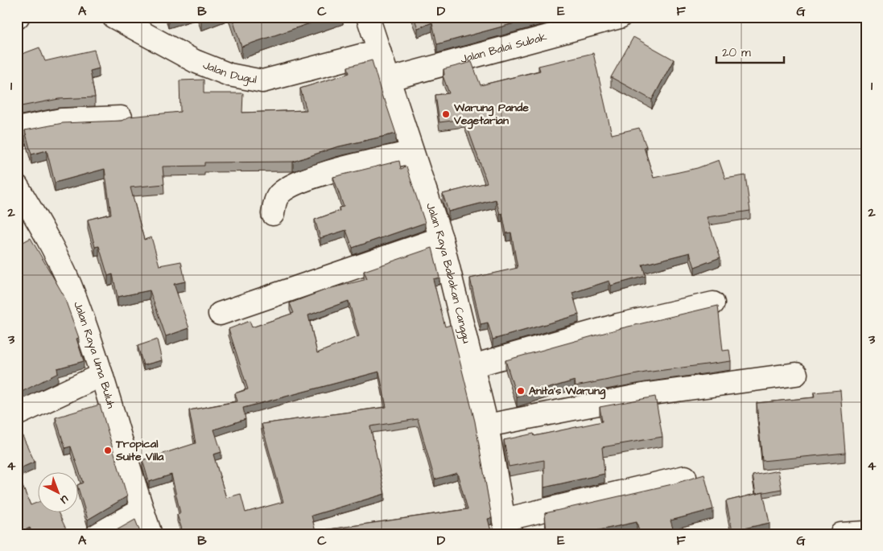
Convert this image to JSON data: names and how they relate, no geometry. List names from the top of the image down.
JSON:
{
  "streets": {
    "street": [
      "Jalan Balai Subak",
      "Jalan Dugul",
      "Jalan Raya Babakan Canggu",
      "Jalan Raya Uma Buluh"
    ]
  },
  "crossings": [
    ["Jalan Balai Subak", "Jalan Raya Babakan Canggu"],
    ["Jalan Dugul", "Jalan Raya Babakan Canggu"]
  ],
  "places": ["Warung Pande Vegetarian", "Anita’s Warung", "Tropical Suite Villa"],
  "scale_bar": "20 m",
  "north": "bottom right",
  "grid": {
    "columns": [
      "A",
      "B",
      "C",
      "D",
      "E",
      "F",
      "G"
    ],
    "rows": [
      "1",
      "2",
      "3",
      "4"
    ]
  }
}
